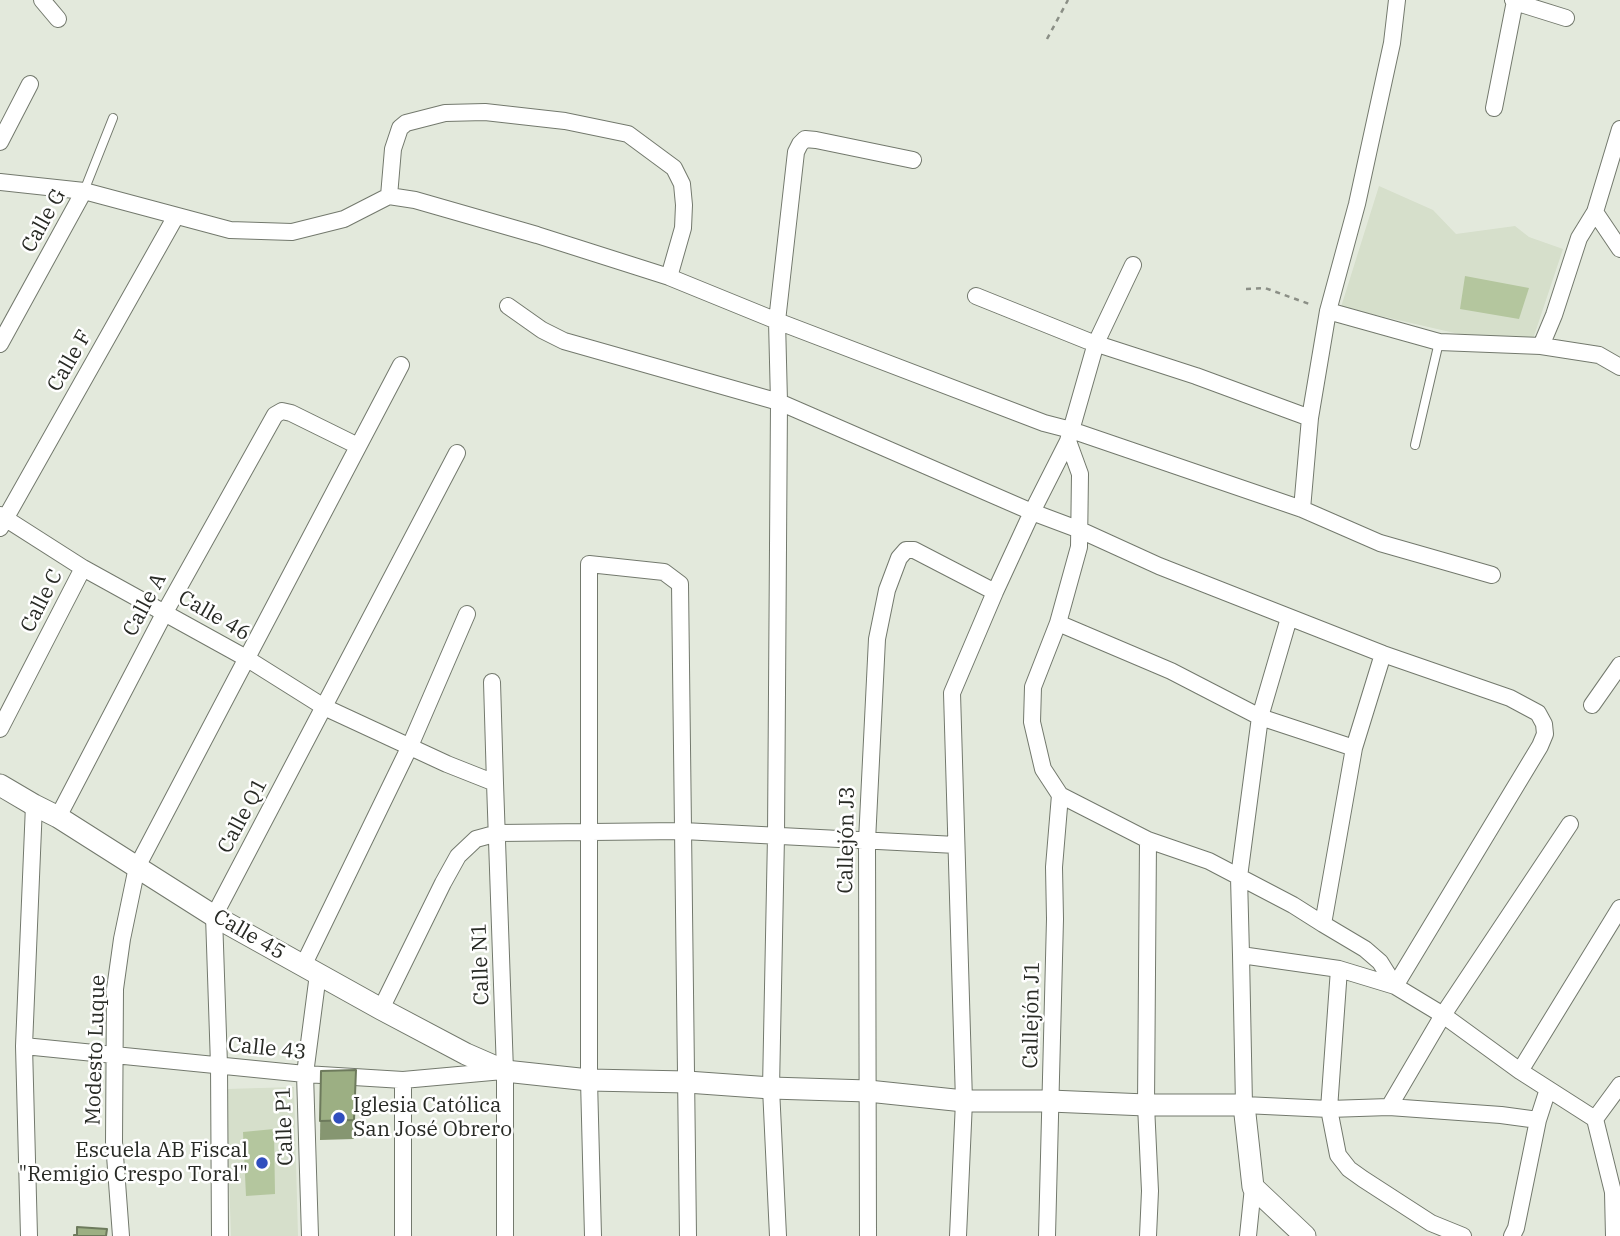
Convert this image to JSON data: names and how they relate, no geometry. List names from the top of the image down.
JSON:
{
  "streets": {
    "street": [
      "Calle G",
      "Calle F",
      "Calle C",
      "Calle A",
      "Calle 46",
      "Calle Q1",
      "Callejón J3",
      "Calle 45",
      "Calle N1",
      "Callejón J1",
      "Calle 43",
      "Modesto Luque",
      "Calle P1"
    ]
  },
  "crossings": [
    ["Calle F", "Calle 46"],
    ["Calle C", "Calle 46"],
    ["Calle A", "Calle 46"],
    ["Calle A", "Calle 45"],
    ["Calle A", "Modesto Luque"],
    ["Calle 46", "Calle Q1"],
    ["Calle 46", "Modesto Luque"],
    ["Calle 46", "Calle P1"],
    ["Calle Q1", "Calle 45"],
    ["Calle Q1", "Calle 43"],
    ["Callejón J3", "Calle 45"],
    ["Calle 45", "Calle N1"],
    ["Calle 45", "Callejón J1"],
    ["Calle 45", "Calle 43"],
    ["Calle 45", "Modesto Luque"],
    ["Calle 45", "Calle P1"],
    ["Calle N1", "Calle 43"],
    ["Calle 43", "Modesto Luque"],
    ["Calle 43", "Calle P1"]
  ],
  "places": ["Iglesia Católica San José Obrero", "Escuela AB Fiscal \"Remigio Crespo Toral\""]
}
